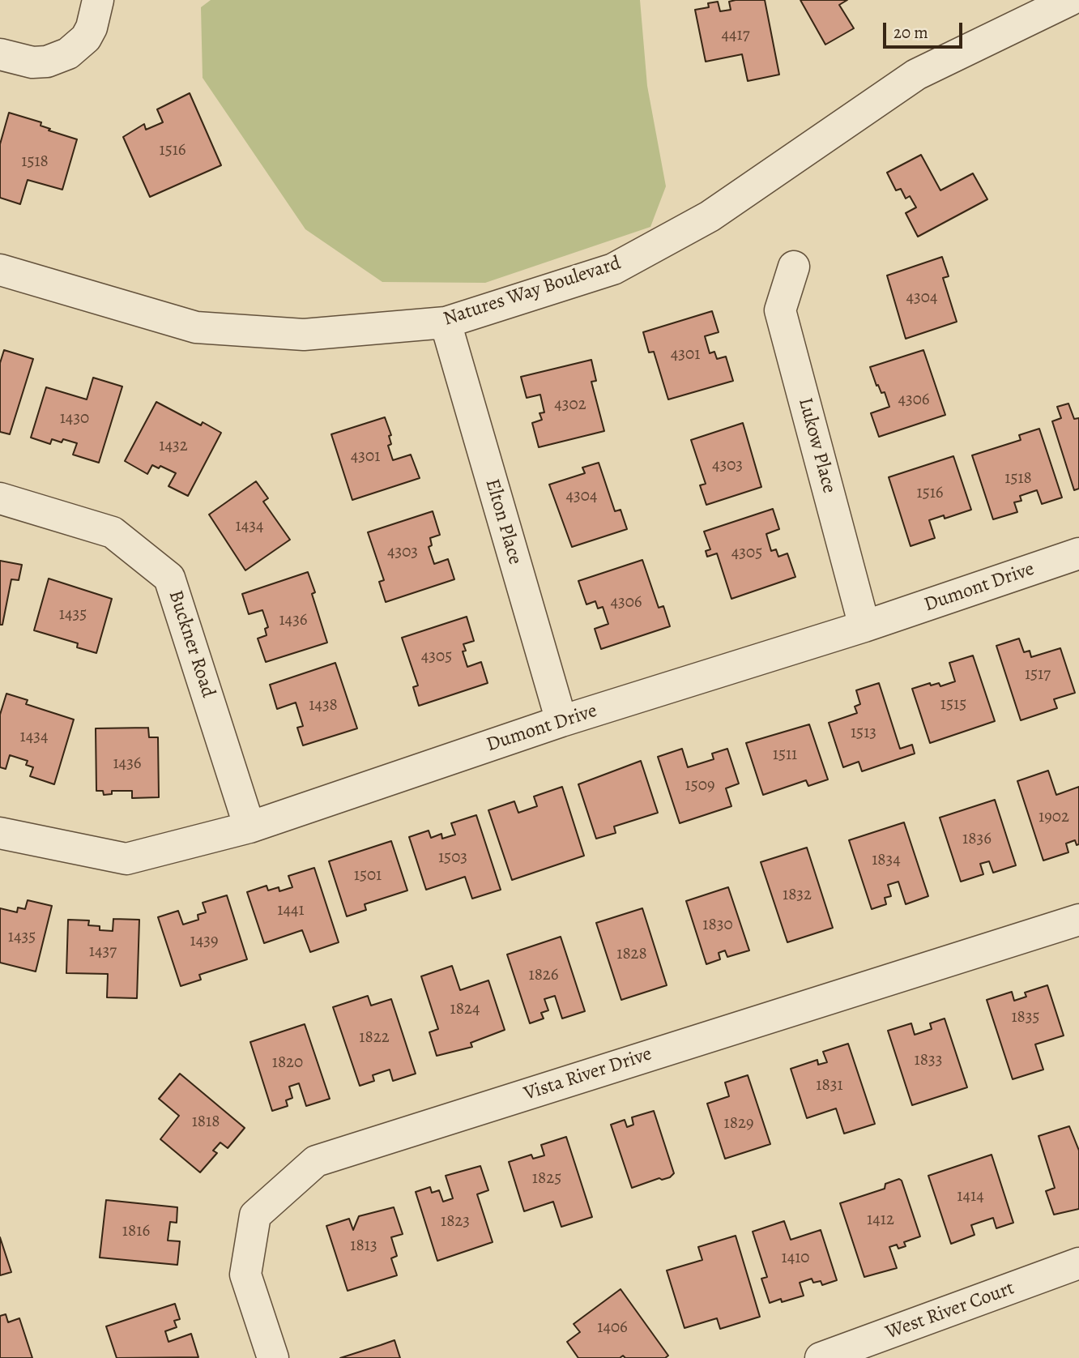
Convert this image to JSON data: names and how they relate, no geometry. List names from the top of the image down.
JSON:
{
  "streets": {
    "street": [
      "Natures Way Boulevard",
      "Lukow Place",
      "Elton Place",
      "Dumont Drive",
      "Buckner Road",
      "Vista River Drive",
      "West River Court"
    ]
  },
  "crossings": [
    ["Natures Way Boulevard", "Elton Place"],
    ["Lukow Place", "Dumont Drive"],
    ["Elton Place", "Dumont Drive"],
    ["Dumont Drive", "Buckner Road"]
  ],
  "house_numbers": [
    "4417",
    "1516",
    "1518",
    "4304",
    "4301",
    "4306",
    "4302",
    "1430",
    "1432",
    "4301",
    "4303",
    "1518",
    "1516",
    "4304",
    "1434",
    "4303",
    "4305",
    "4306",
    "1435",
    "1436",
    "4305",
    "1517",
    "1515",
    "1438",
    "1513",
    "1434",
    "1511",
    "1436",
    "1509",
    "1902",
    "1836",
    "1503",
    "1834",
    "1501",
    "1832",
    "1441",
    "1830",
    "1435",
    "1439",
    "1437",
    "1828",
    "1826",
    "1824",
    "1835",
    "1822",
    "1833",
    "1820",
    "1831",
    "1818",
    "1829",
    "1825",
    "1414",
    "1412",
    "1823",
    "1816",
    "1813",
    "1410",
    "1406"
  ],
  "scale_bar": "20 m"
}
